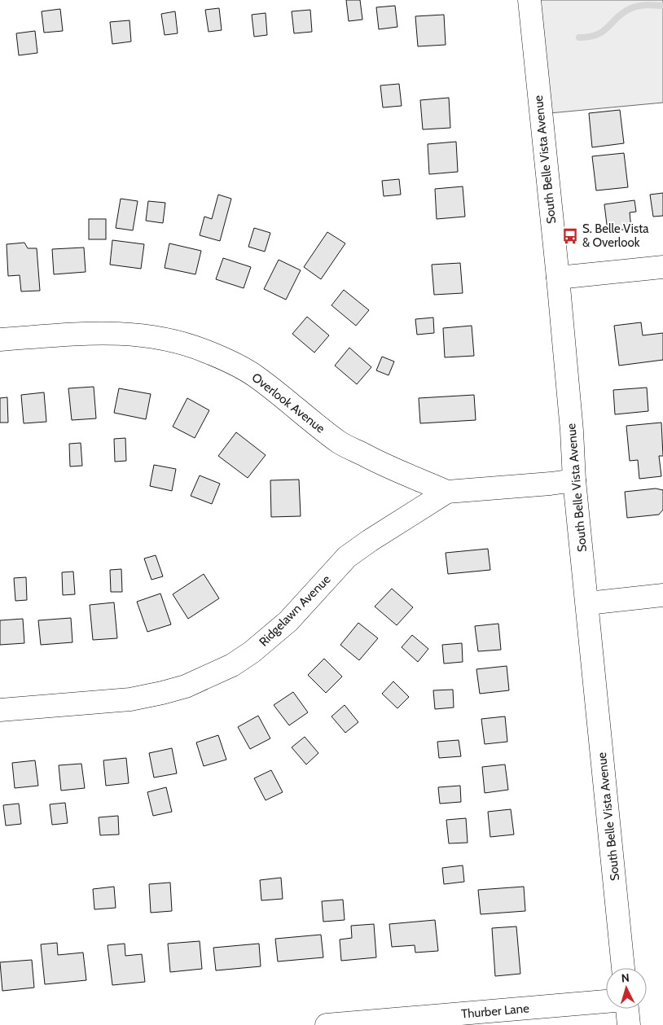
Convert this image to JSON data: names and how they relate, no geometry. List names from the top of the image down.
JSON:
{
  "streets": {
    "street": [
      "South Belle Vista Avenue",
      "Overlook Avenue",
      "Ridgelawn Avenue",
      "Thurber Lane"
    ]
  },
  "crossings": [
    ["South Belle Vista Avenue", "Ridgelawn Avenue"],
    ["Overlook Avenue", "Ridgelawn Avenue"]
  ],
  "places": {
    "bus stop": ["S. Belle Vista & Overlook"]
  },
  "north": "top"
}
